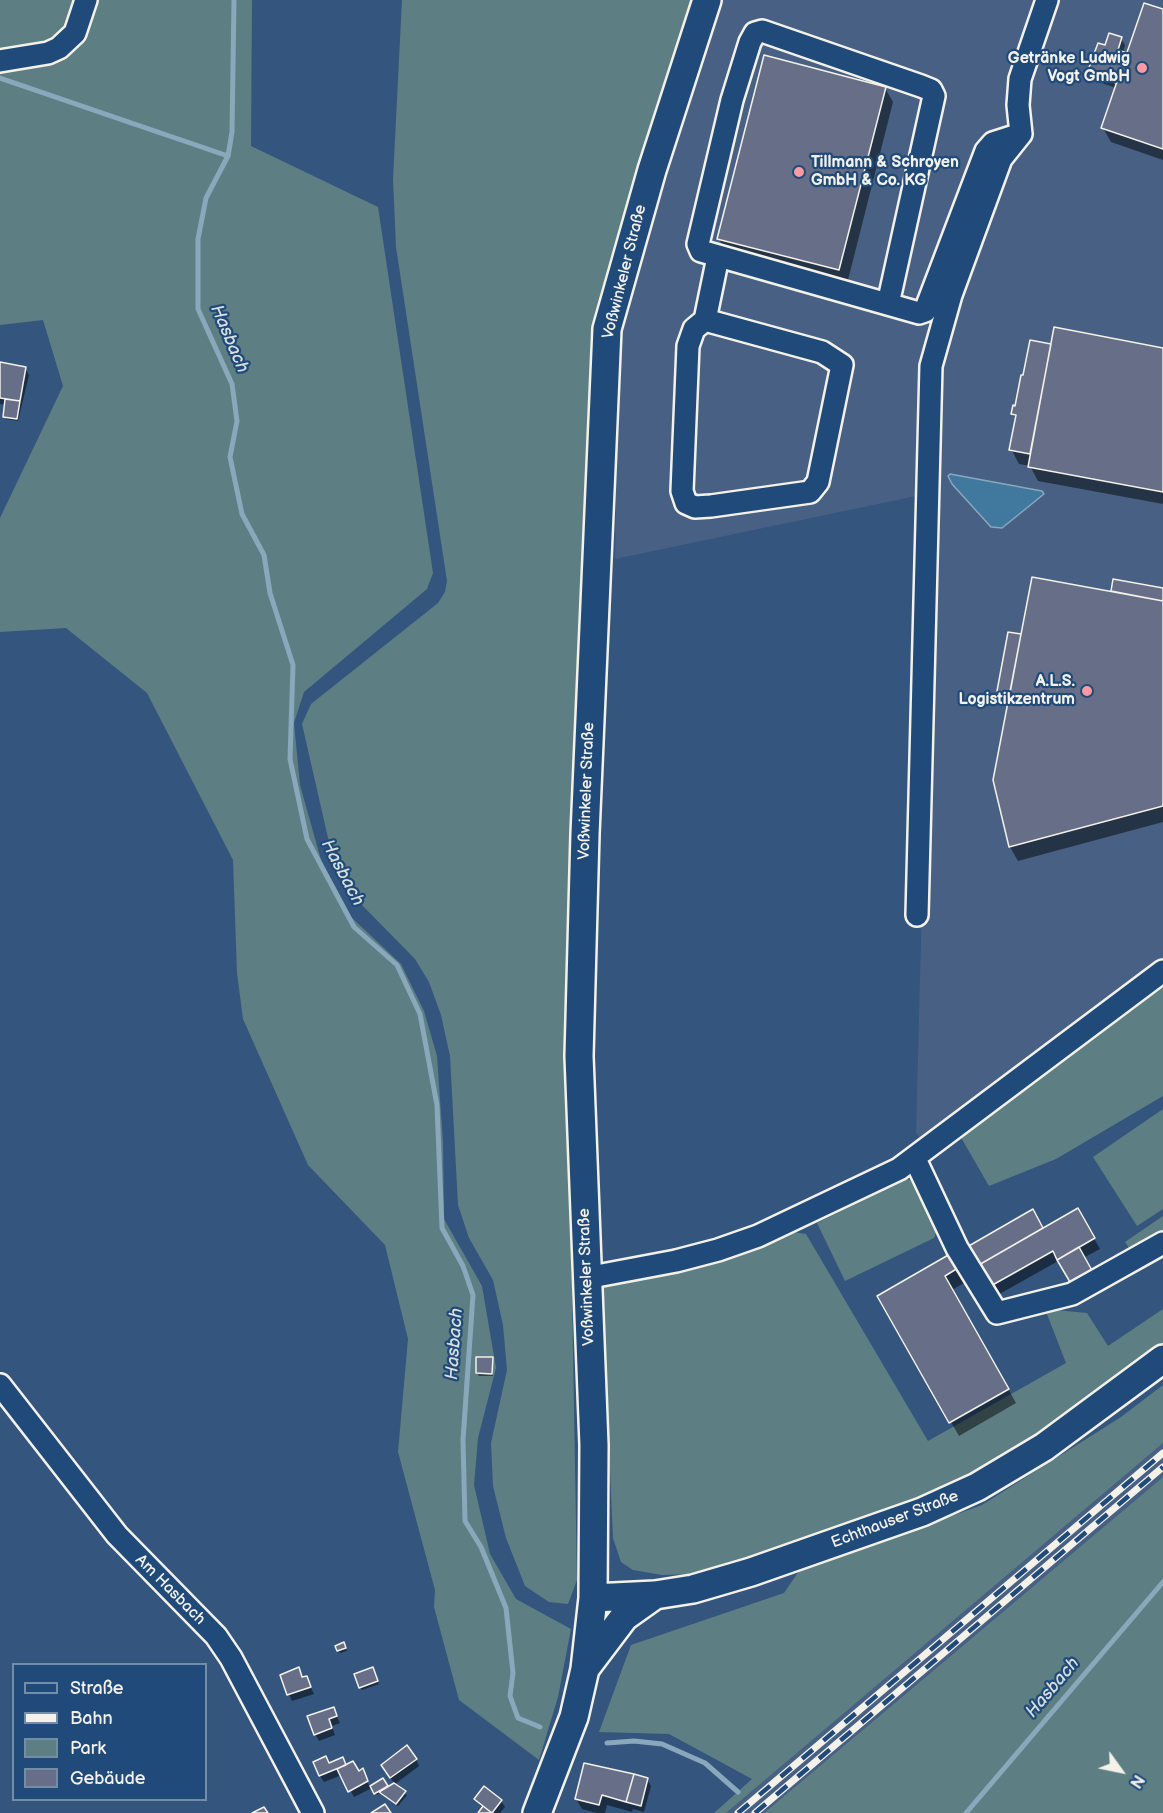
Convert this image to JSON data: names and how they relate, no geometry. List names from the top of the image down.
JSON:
{
  "streets": {
    "main road": ["Voßwinkeler Straße", "Echthauser Straße"],
    "street": ["Am Hasbach"]
  },
  "crossings": [
    ["Voßwinkeler Straße", "Echthauser Straße"]
  ],
  "water": ["Hasbach"],
  "places": ["Getränke Ludwig Vogt GmbH", "Tillmann & Schroyen GmbH & Co. KG", "A.L.S. Logistikzentrum"],
  "legend": [
    "Straße",
    "Bahn",
    "Park",
    "Gebäude"
  ],
  "north": "bottom right"
}
